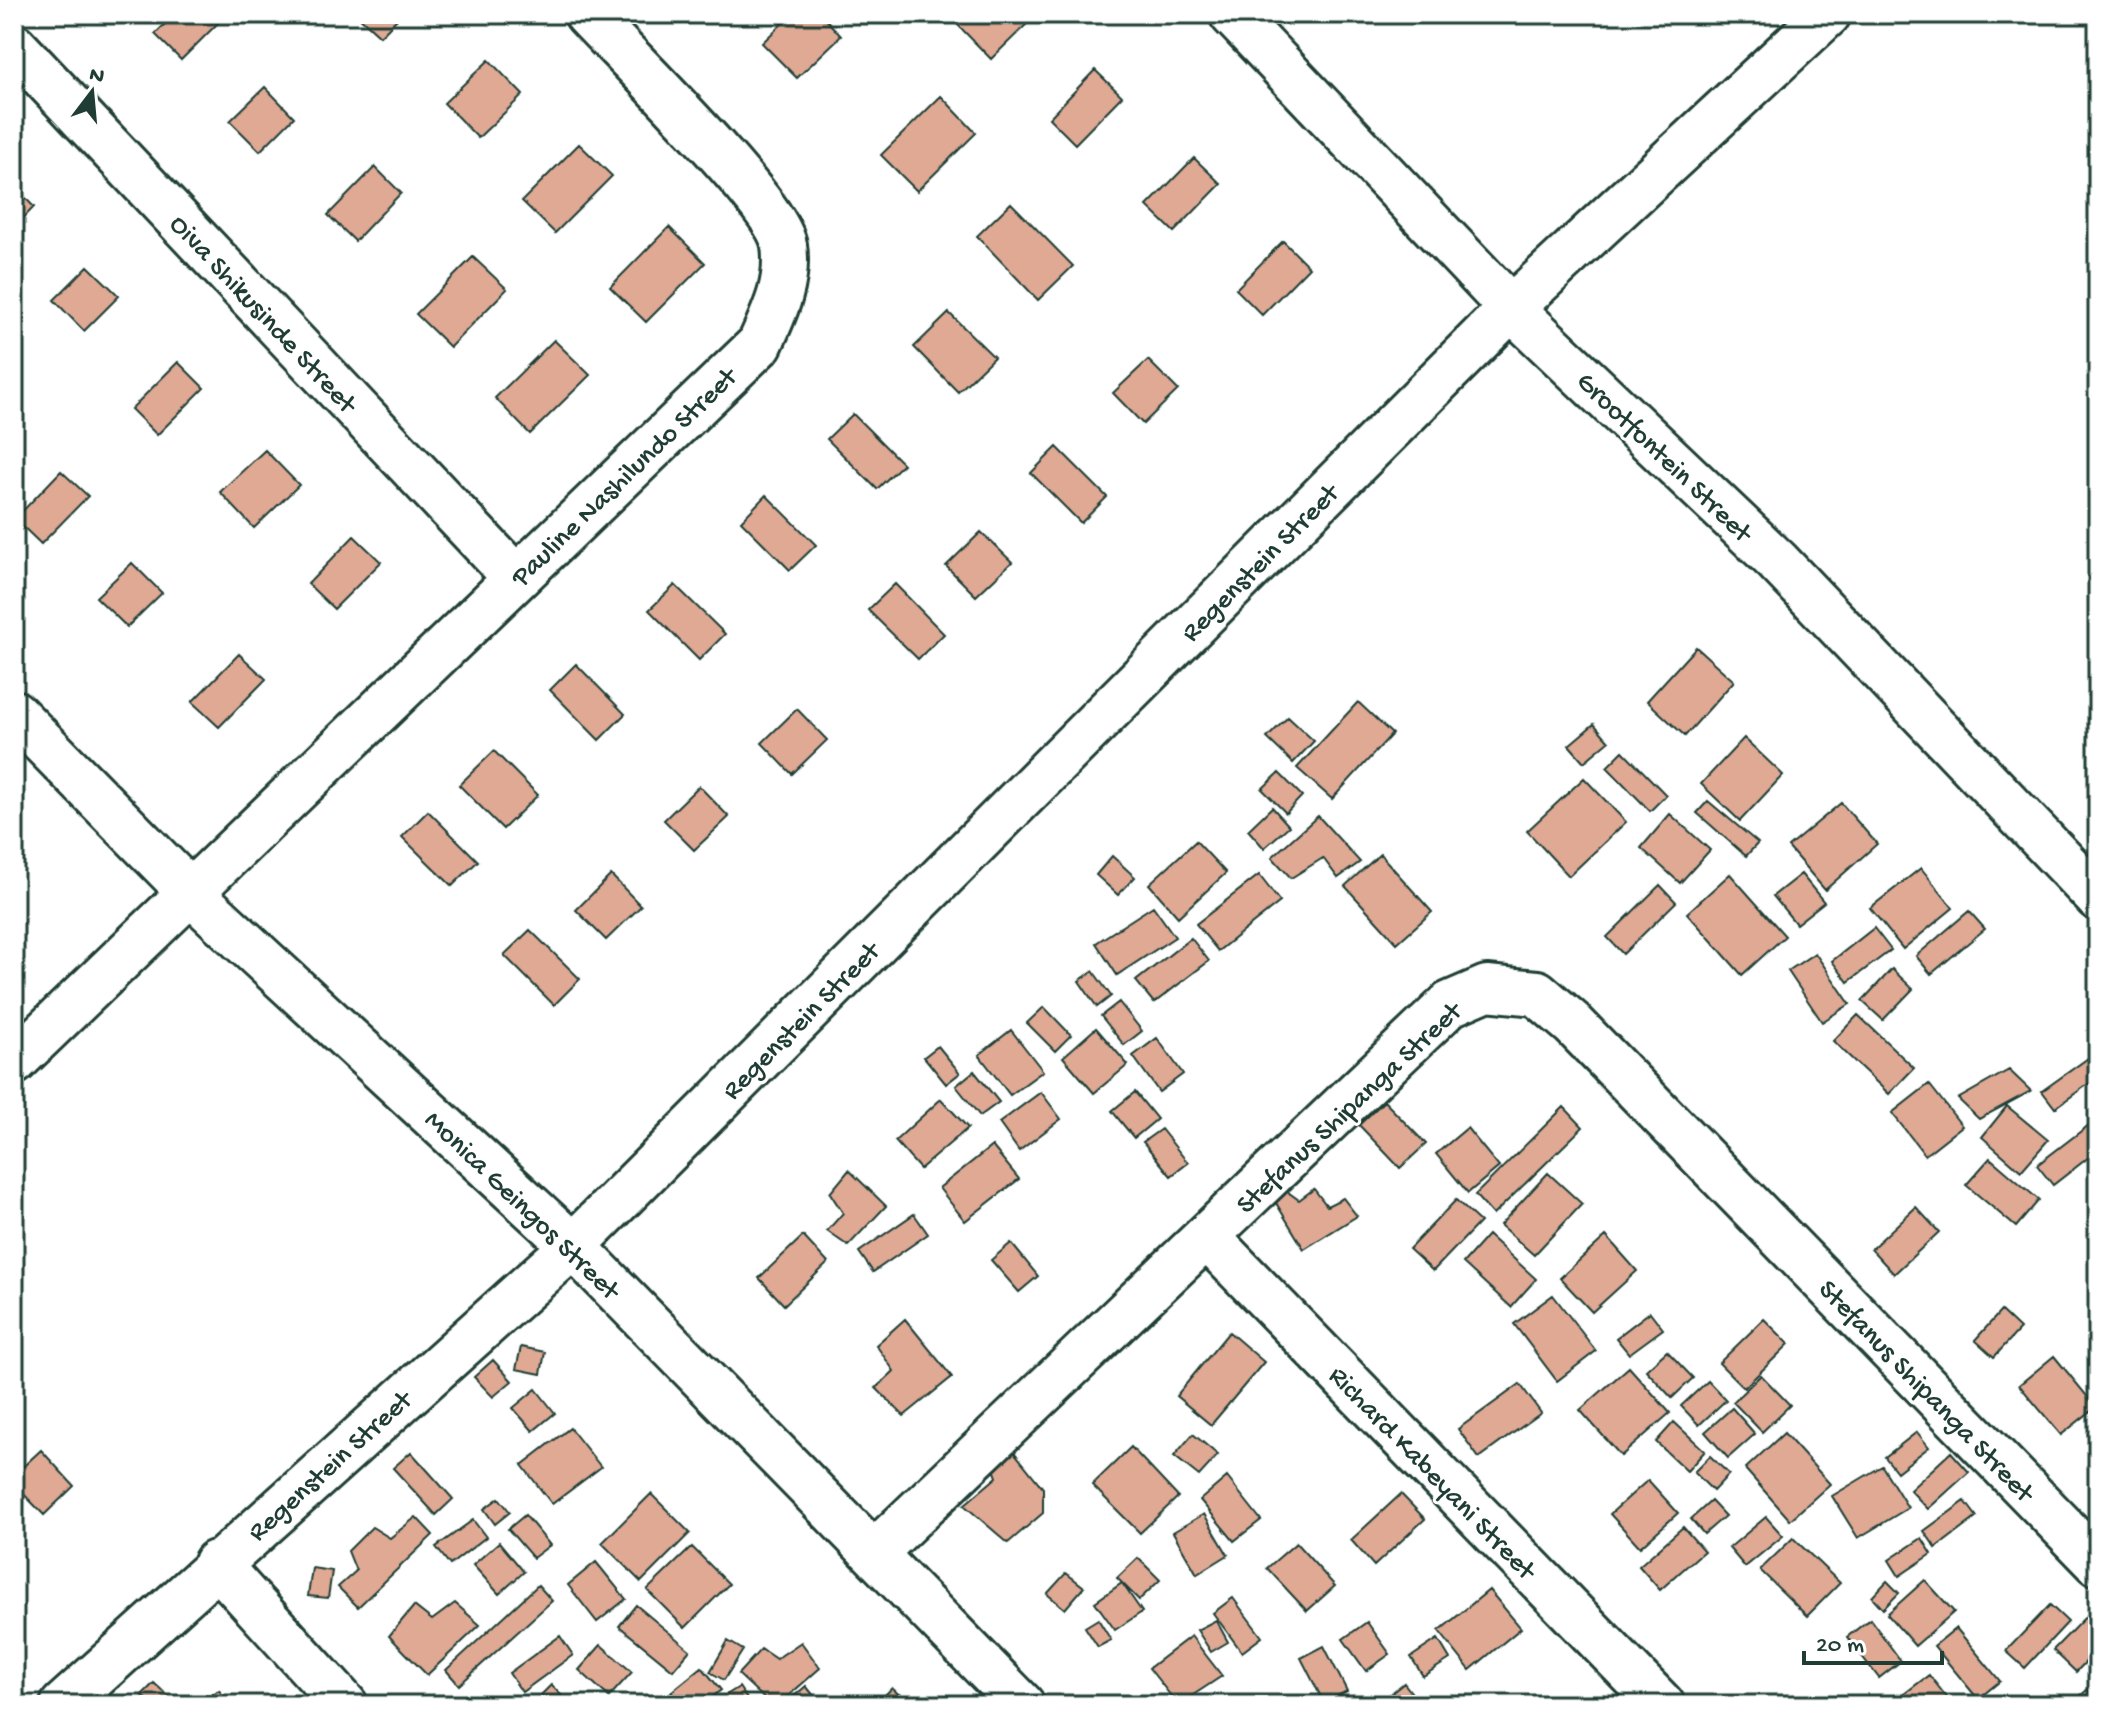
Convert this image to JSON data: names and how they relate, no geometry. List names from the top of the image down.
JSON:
{
  "streets": {
    "street": [
      "Oiva Shikusinde Street",
      "Grootfontein Street",
      "Pauline Nashilundo Street",
      "Regenstein Street",
      "Stefanus Shipanga Street",
      "Monica Geingos Street",
      "Richard Kabeyani Street"
    ]
  },
  "crossings": [
    ["Oiva Shikusinde Street", "Pauline Nashilundo Street"],
    ["Grootfontein Street", "Regenstein Street"],
    ["Pauline Nashilundo Street", "Monica Geingos Street"],
    ["Regenstein Street", "Monica Geingos Street"],
    ["Stefanus Shipanga Street", "Monica Geingos Street"],
    ["Stefanus Shipanga Street", "Richard Kabeyani Street"]
  ],
  "scale_bar": "20 m",
  "north": "top"
}
